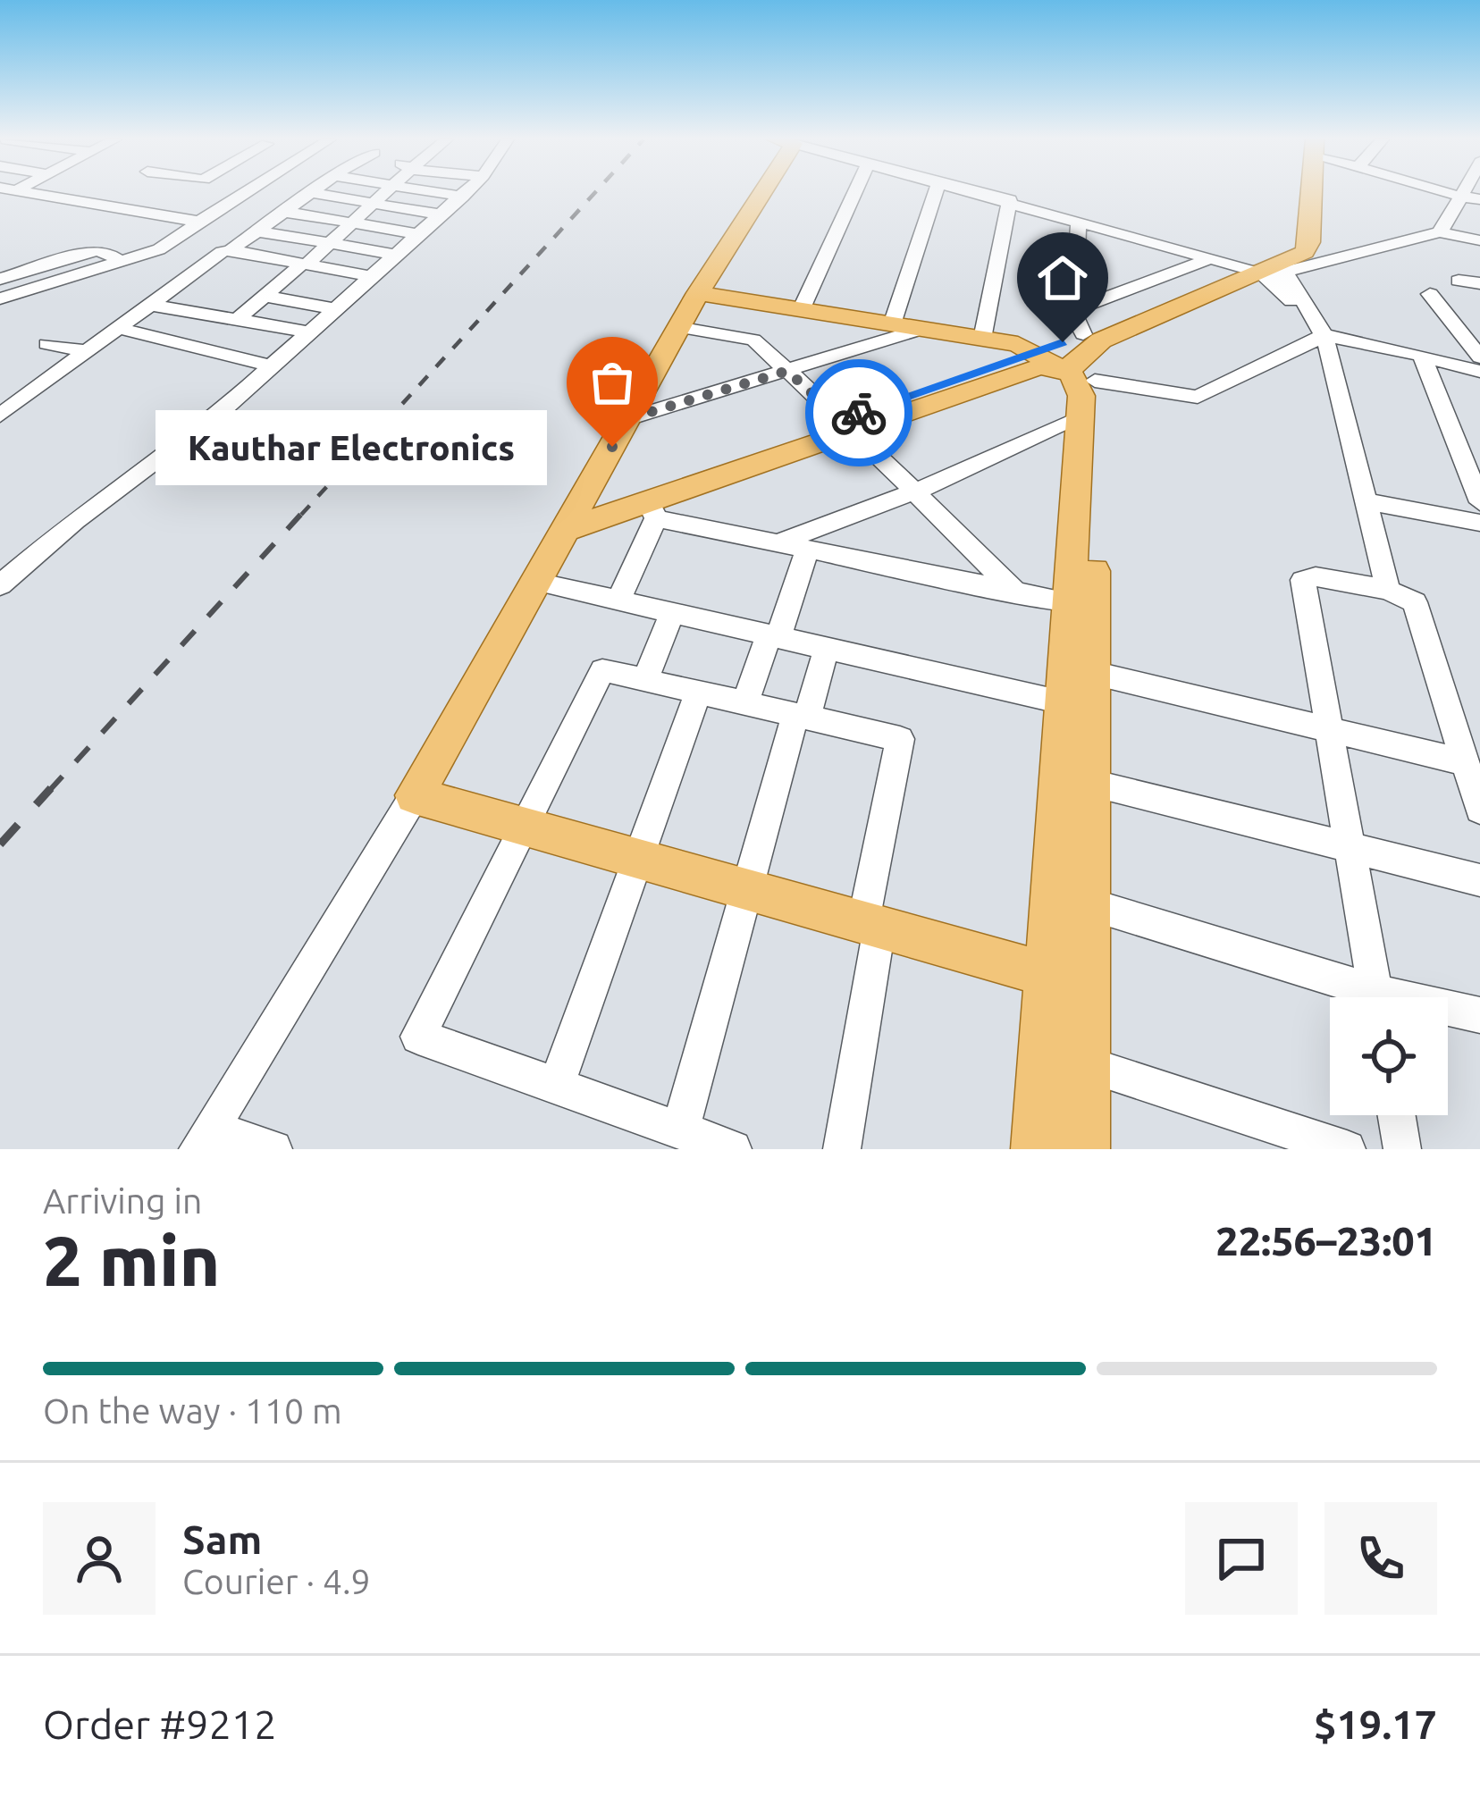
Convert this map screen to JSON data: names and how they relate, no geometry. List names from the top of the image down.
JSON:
{
  "places": ["Kauthar Electronics"],
  "page": {
    "bubble": "Kauthar Electronics",
    "heading": ["2 min", "Arriving in", "22:56–23:01"],
    "panel": [
      "Sam",
      "Courier · 4.9",
      "Order #9212",
      "$19.17"
    ],
    "bar": "On the way · 110 m"
  }
}
